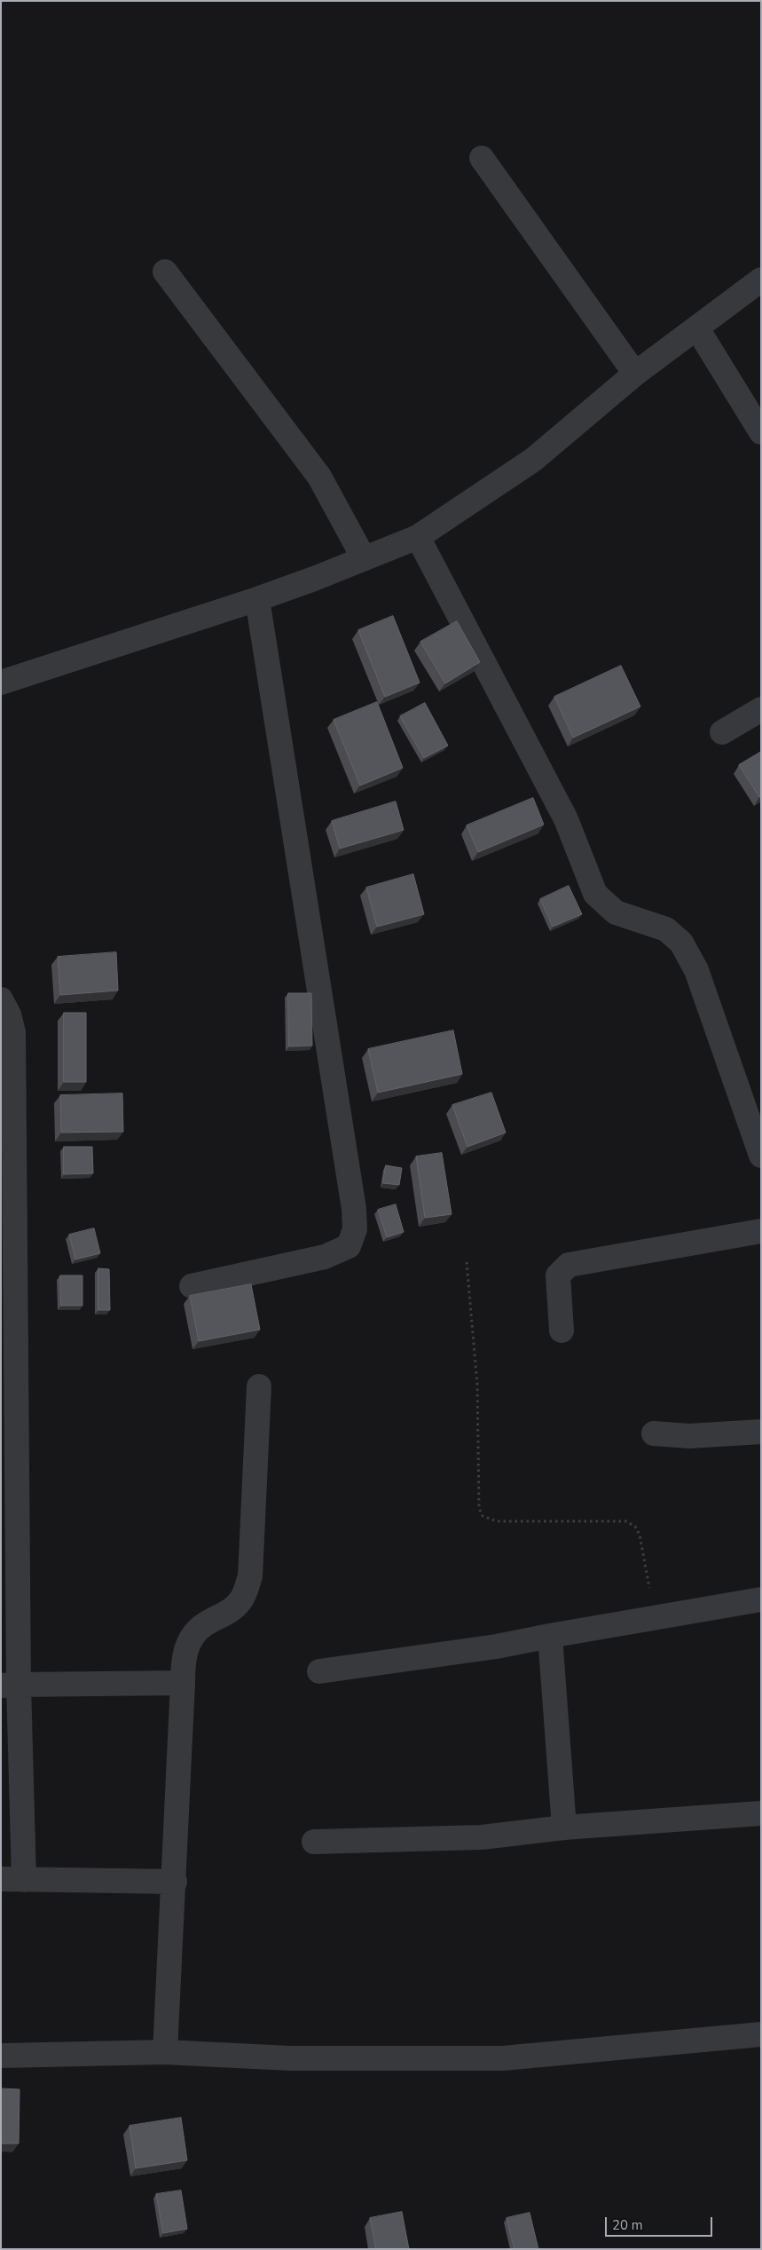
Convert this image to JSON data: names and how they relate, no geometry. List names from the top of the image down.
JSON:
{
  "scale_bar": "20 m"
}
